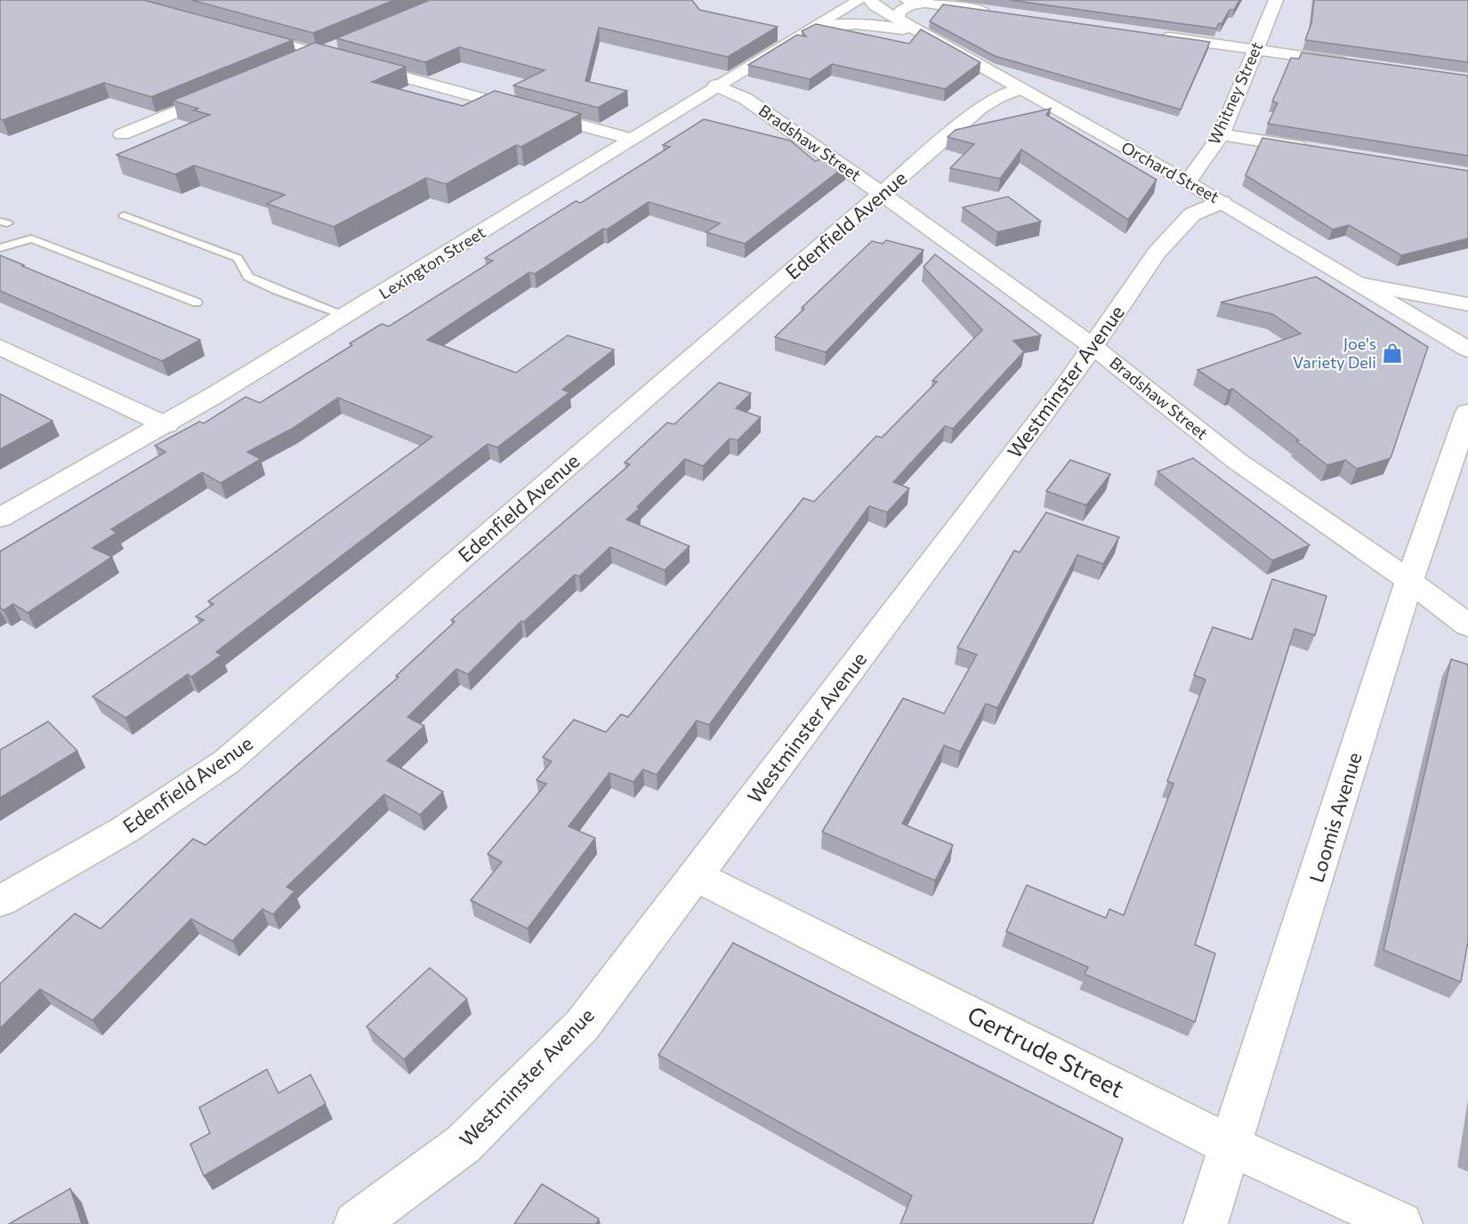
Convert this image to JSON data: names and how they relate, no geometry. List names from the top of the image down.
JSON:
{
  "streets": {
    "street": [
      "Whitney Street",
      "Bradshaw Street",
      "Orchard Street",
      "Edenfield Avenue",
      "Lexington Street",
      "Westminster Avenue",
      "Loomis Avenue",
      "Gertrude Street"
    ]
  },
  "crossings": [
    ["Whitney Street", "Orchard Street"],
    ["Bradshaw Street", "Edenfield Avenue"],
    ["Bradshaw Street", "Lexington Street"],
    ["Bradshaw Street", "Westminster Avenue"],
    ["Bradshaw Street", "Loomis Avenue"],
    ["Orchard Street", "Edenfield Avenue"],
    ["Orchard Street", "Westminster Avenue"],
    ["Westminster Avenue", "Gertrude Street"],
    ["Loomis Avenue", "Gertrude Street"]
  ],
  "places": {
    "shop": ["Joe's Variety Deli"]
  }
}
